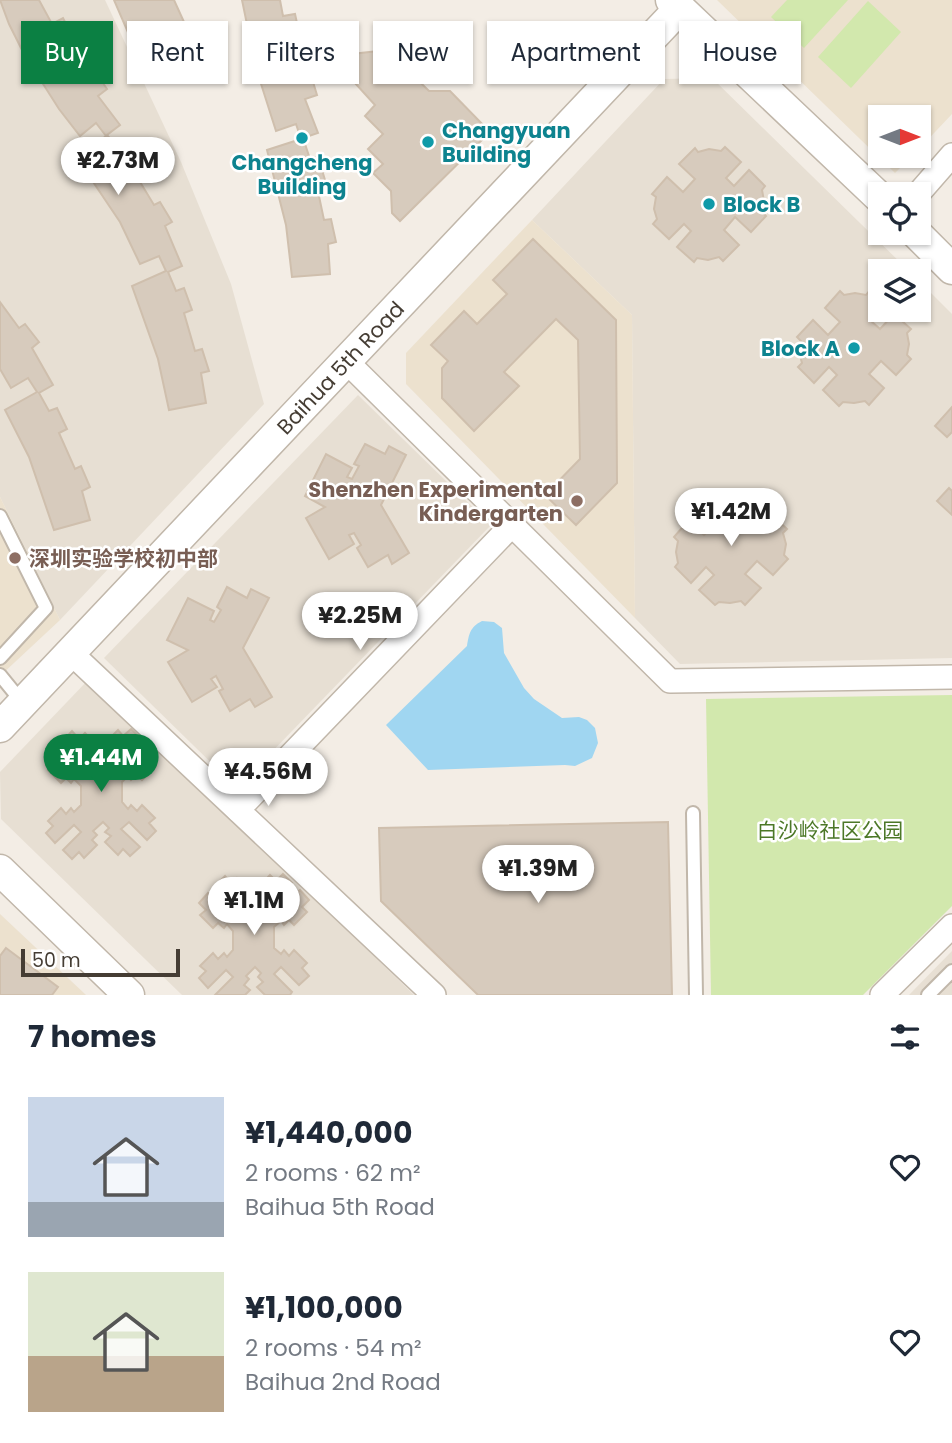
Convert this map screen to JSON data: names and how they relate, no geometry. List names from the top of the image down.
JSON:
{
  "streets": {
    "street": ["Baihua 5th Road"]
  },
  "parks": ["白沙岭社区公园"],
  "places": [
    "Changcheng Building",
    "Changyuan Building",
    "Block B",
    "Block A",
    "Shenzhen Experimental Kindergarten",
    "深圳实验学校初中部"
  ],
  "scale_bar": "50 m",
  "north": "right",
  "page": {
    "chip": [
      "Buy",
      "Rent",
      "Filters",
      "New",
      "Apartment",
      "House"
    ],
    "price": [
      "¥2.73M",
      "¥1.42M",
      "¥2.25M",
      "¥1.44M",
      "¥4.56M",
      "¥1.39M",
      "¥1.1M"
    ],
    "scale": "50 m",
    "heading": "7 homes",
    "list": [
      {
        "name": "¥1,440,000",
        "note": "2 rooms · 62 m² · Baihua 5th Road"
      },
      {
        "name": "¥1,100,000",
        "note": "2 rooms · 54 m² · Baihua 2nd Road"
      }
    ]
  }
}
